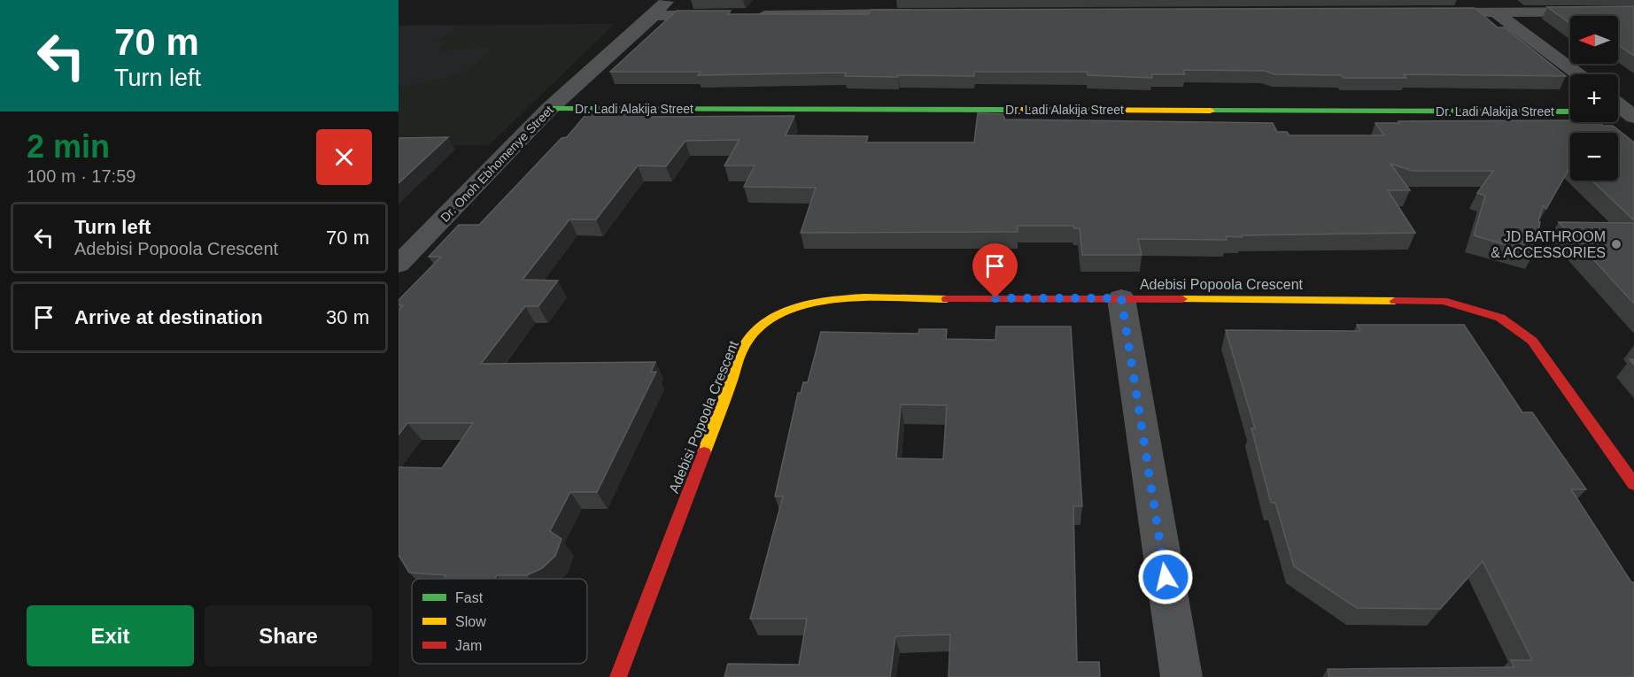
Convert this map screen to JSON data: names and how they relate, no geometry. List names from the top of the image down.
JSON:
{
  "streets": {
    "street": ["Dr. Ladi Alakija Street", "Dr. Onoh Ebhomenye Street", "Adebisi Popoola Crescent"]
  },
  "crossings": [
    ["Dr. Ladi Alakija Street", "Dr. Onoh Ebhomenye Street"]
  ],
  "places": ["JD BATHROOM & ACCESSORIES"],
  "legend": ["Fast", "Slow", "Jam"],
  "north": "left",
  "page": {
    "turn": ["70 m", "Turn left"],
    "map_buttons": ["+", "−"],
    "heading": ["2 min", "100 m · 17:59"],
    "list": [
      {
        "name": "Turn left",
        "note": "Adebisi Popoola Crescent",
        "value": "70 m"
      },
      {
        "name": "Arrive at destination",
        "value": "30 m"
      }
    ],
    "buttons": ["Exit", "Share"]
  }
}
